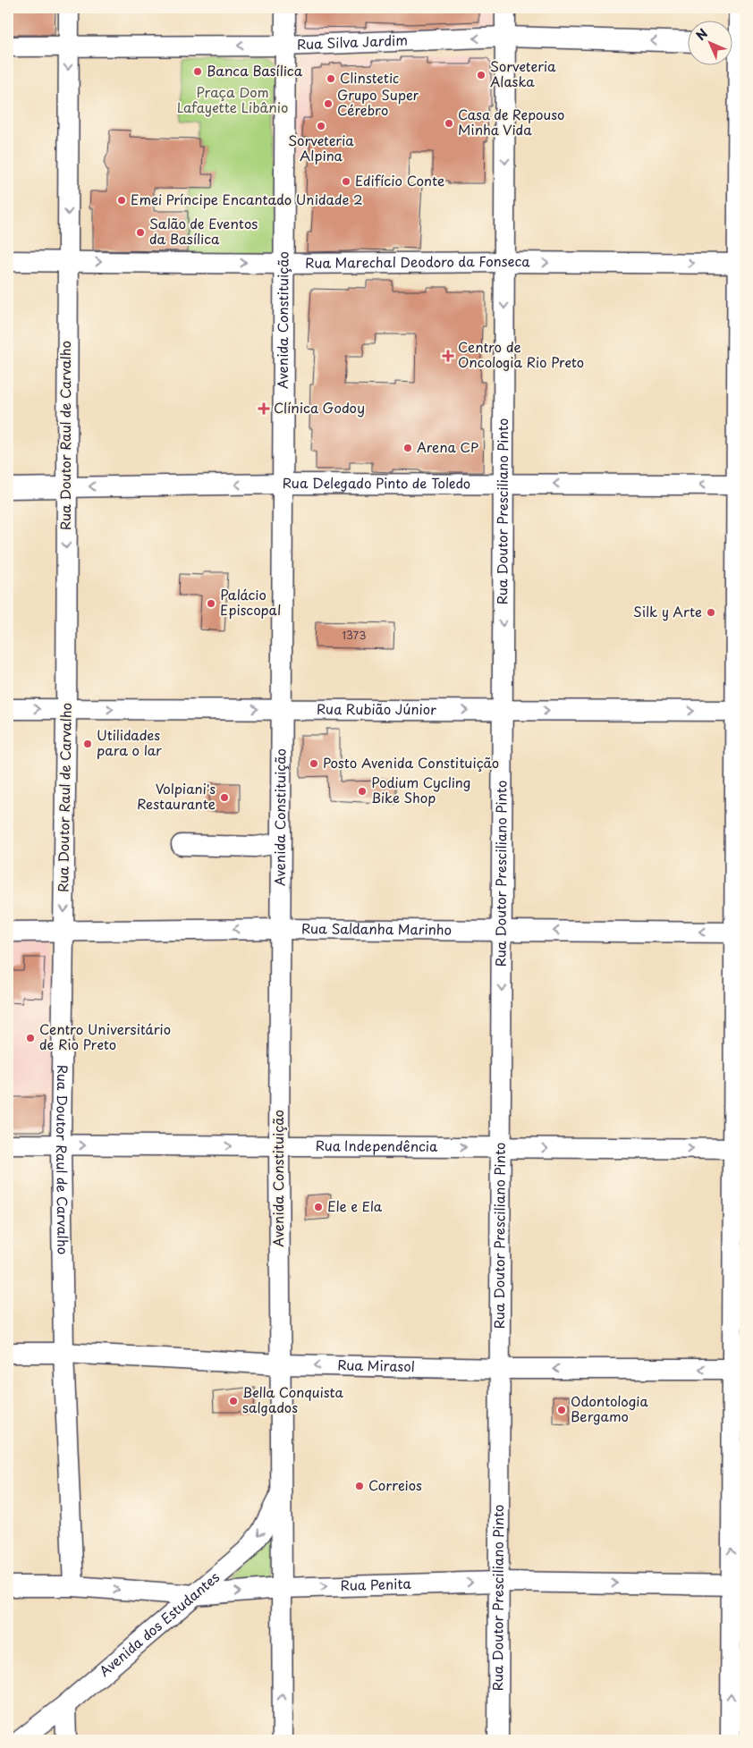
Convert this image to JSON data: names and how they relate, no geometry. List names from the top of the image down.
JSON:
{
  "streets": {
    "street": [
      "Rua Silva Jardim",
      "Rua Marechal Deodoro da Fonseca",
      "Avenida Constituição",
      "Rua Doutor Raul de Carvalho",
      "Rua Delegado Pinto de Toledo",
      "Rua Doutor Presciliano Pinto",
      "Rua Rubião Júnior",
      "Rua Saldanha Marinho",
      "Rua Independência",
      "Rua Mirasol",
      "Rua Penita",
      "Avenida dos Estudantes"
    ]
  },
  "crossings": [
    ["Rua Silva Jardim", "Avenida Constituição"],
    ["Rua Silva Jardim", "Rua Doutor Raul de Carvalho"],
    ["Rua Silva Jardim", "Rua Doutor Presciliano Pinto"],
    ["Rua Marechal Deodoro da Fonseca", "Avenida Constituição"],
    ["Rua Marechal Deodoro da Fonseca", "Rua Doutor Raul de Carvalho"],
    ["Rua Marechal Deodoro da Fonseca", "Rua Doutor Presciliano Pinto"],
    ["Avenida Constituição", "Rua Delegado Pinto de Toledo"],
    ["Avenida Constituição", "Rua Rubião Júnior"],
    ["Avenida Constituição", "Rua Saldanha Marinho"],
    ["Avenida Constituição", "Rua Independência"],
    ["Avenida Constituição", "Rua Mirasol"],
    ["Avenida Constituição", "Rua Penita"],
    ["Avenida Constituição", "Avenida dos Estudantes"],
    ["Rua Doutor Raul de Carvalho", "Rua Delegado Pinto de Toledo"],
    ["Rua Doutor Raul de Carvalho", "Rua Rubião Júnior"],
    ["Rua Doutor Raul de Carvalho", "Rua Saldanha Marinho"],
    ["Rua Doutor Raul de Carvalho", "Rua Independência"],
    ["Rua Doutor Raul de Carvalho", "Rua Mirasol"],
    ["Rua Doutor Raul de Carvalho", "Rua Penita"],
    ["Rua Delegado Pinto de Toledo", "Rua Doutor Presciliano Pinto"],
    ["Rua Doutor Presciliano Pinto", "Rua Rubião Júnior"],
    ["Rua Doutor Presciliano Pinto", "Rua Saldanha Marinho"],
    ["Rua Doutor Presciliano Pinto", "Rua Independência"],
    ["Rua Doutor Presciliano Pinto", "Rua Mirasol"],
    ["Rua Doutor Presciliano Pinto", "Rua Penita"],
    ["Rua Penita", "Avenida dos Estudantes"]
  ],
  "one_way": [
    "Rua Silva Jardim",
    "Rua Marechal Deodoro da Fonseca",
    "Rua Doutor Raul de Carvalho",
    "Rua Delegado Pinto de Toledo",
    "Rua Doutor Presciliano Pinto",
    "Rua Rubião Júnior",
    "Rua Saldanha Marinho",
    "Rua Independência",
    "Rua Mirasol",
    "Rua Penita",
    "Avenida dos Estudantes"
  ],
  "parks": ["Praça Dom Lafayette Libânio"],
  "places": {
    "other": [
      "Banca Basílica",
      "Sorveteria Alaska",
      "Clinstetic",
      "Grupo Super Cérebro",
      "Casa de Repouso Minha Vida",
      "Sorveteria Alpina",
      "Edifício Conte",
      "Emei Príncipe Encantado Unidade 2",
      "Salão de Eventos da Basílica",
      "Arena CP",
      "Palácio Episcopal",
      "Silk y Arte",
      "Utilidades para o lar",
      "Posto Avenida Constituição",
      "Podium Cycling Bike Shop",
      "Volpiani's Restaurante",
      "Centro Universitário de Rio Preto",
      "Ele e Ela",
      "Bella Conquista salgados",
      "Odontologia Bergamo",
      "Correios"
    ],
    "health": ["Centro de Oncologia Rio Preto", "Clínica Godoy"]
  },
  "house_numbers": ["1373"],
  "north": "top left"
}
